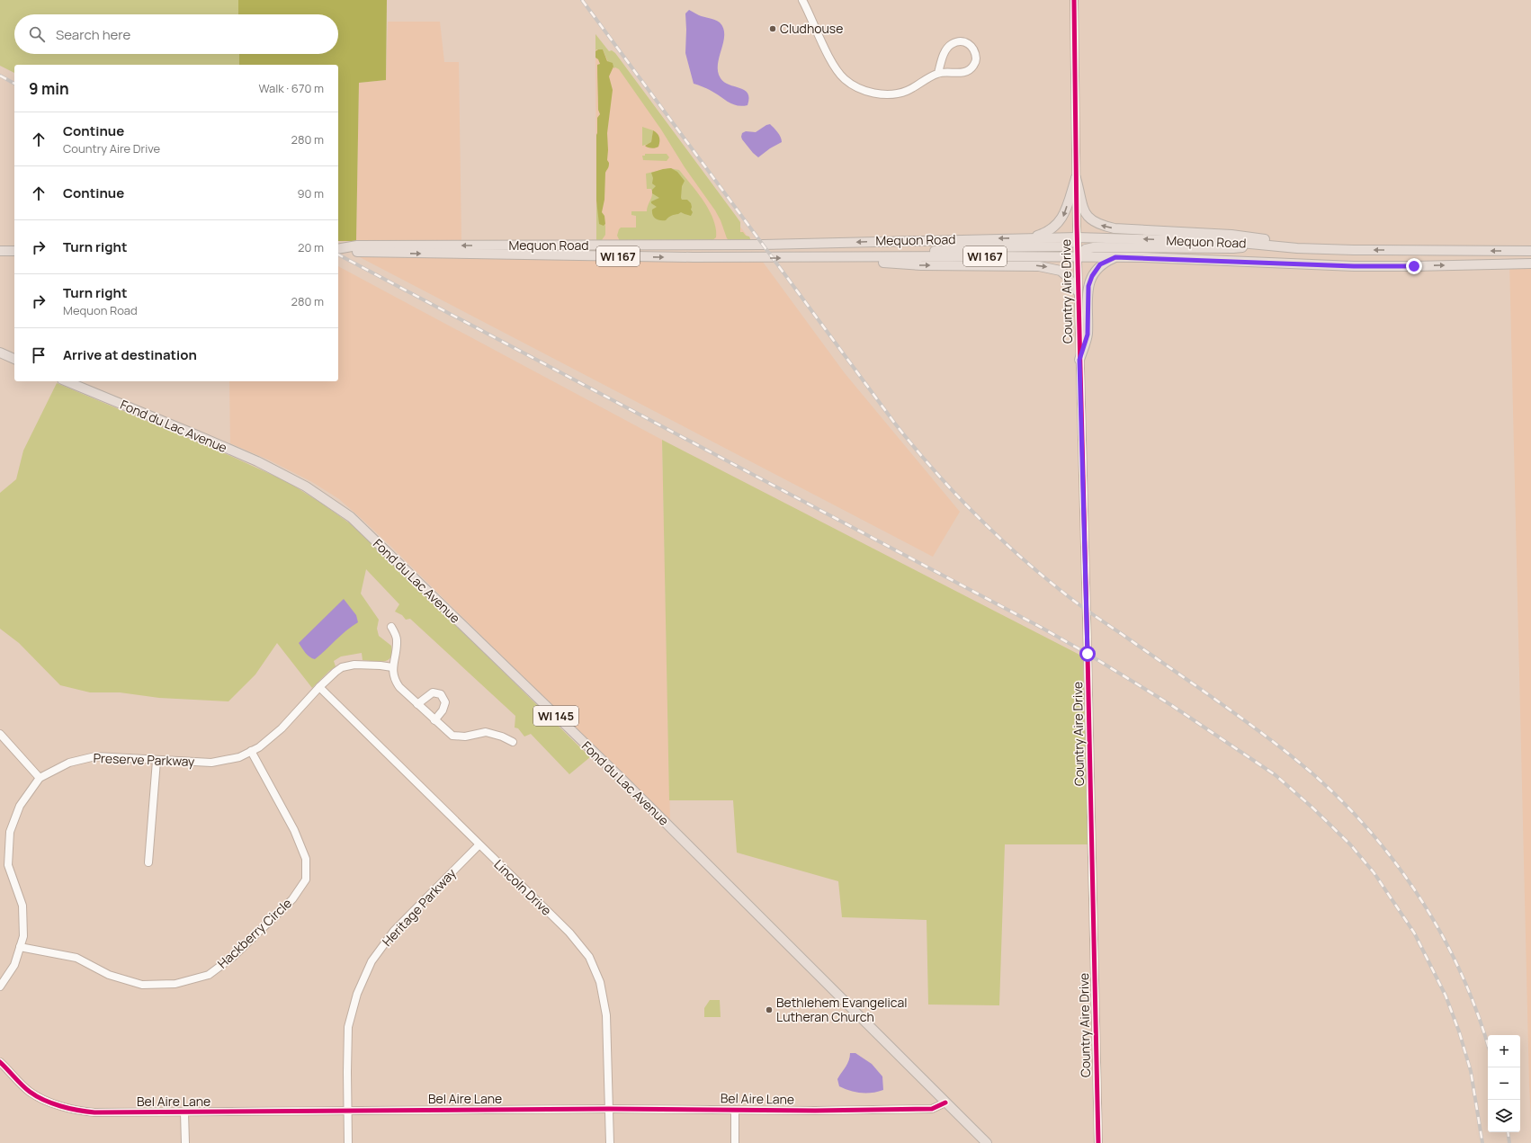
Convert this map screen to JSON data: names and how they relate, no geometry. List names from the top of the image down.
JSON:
{
  "streets": {
    "main road": [
      "Mequon Road",
      "WI 167",
      "Fond du Lac Avenue",
      "WI 145"
    ],
    "street": [
      "Country Aire Drive",
      "Preserve Parkway",
      "Lincoln Drive",
      "Heritage Parkway",
      "Hackberry Circle",
      "Bel Aire Lane"
    ]
  },
  "crossings": [
    ["Mequon Road", "Country Aire Drive"],
    ["Fond du Lac Avenue", "Bel Aire Lane"],
    ["Preserve Parkway", "Lincoln Drive"],
    ["Preserve Parkway", "Hackberry Circle"],
    ["Lincoln Drive", "Heritage Parkway"],
    ["Lincoln Drive", "Bel Aire Lane"],
    ["Heritage Parkway", "Bel Aire Lane"]
  ],
  "places": ["Cludhouse", "Bethlehem Evangelical Lutheran Church"],
  "page": {
    "search": "Search here",
    "heading": ["9 min", "Walk · 670 m"],
    "list": [
      ["Continue", "Country Aire Drive", "280 m"],
      ["Continue", "90 m"],
      ["Turn right", "20 m"],
      ["Turn right", "Mequon Road", "280 m"],
      "Arrive at destination"
    ],
    "map_buttons": ["+", "−"]
  }
}
